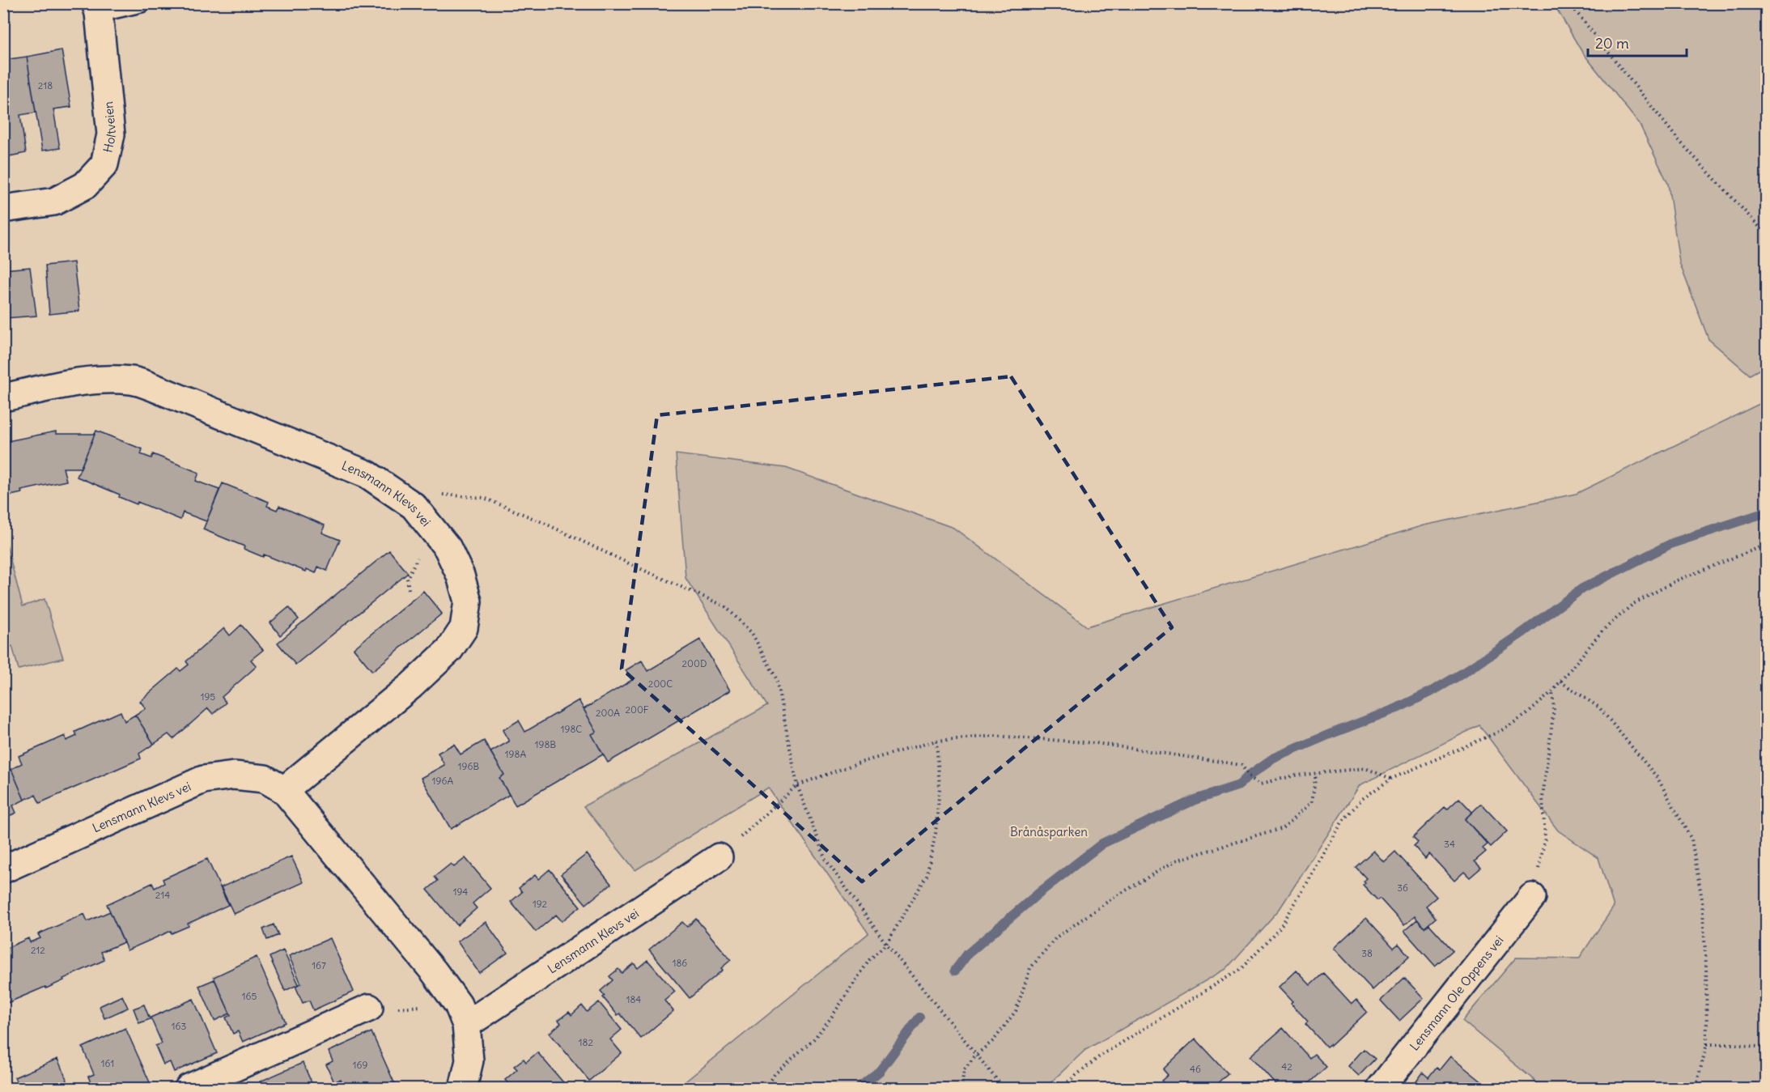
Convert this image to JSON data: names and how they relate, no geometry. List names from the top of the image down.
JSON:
{
  "streets": {
    "street": ["Holtveien", "Lensmann Klevs vei", "Lensmann Ole Oppens vei"]
  },
  "parks": ["Brånåsparken"],
  "house_numbers": [
    "218",
    "200D",
    "200C",
    "195",
    "200F",
    "200A",
    "198C",
    "198B",
    "198A",
    "196B",
    "196A",
    "34",
    "36",
    "194",
    "214",
    "192",
    "212",
    "38",
    "186",
    "167",
    "165",
    "184",
    "163",
    "182",
    "161",
    "169",
    "42",
    "46"
  ],
  "scale_bar": "20 m"
}
